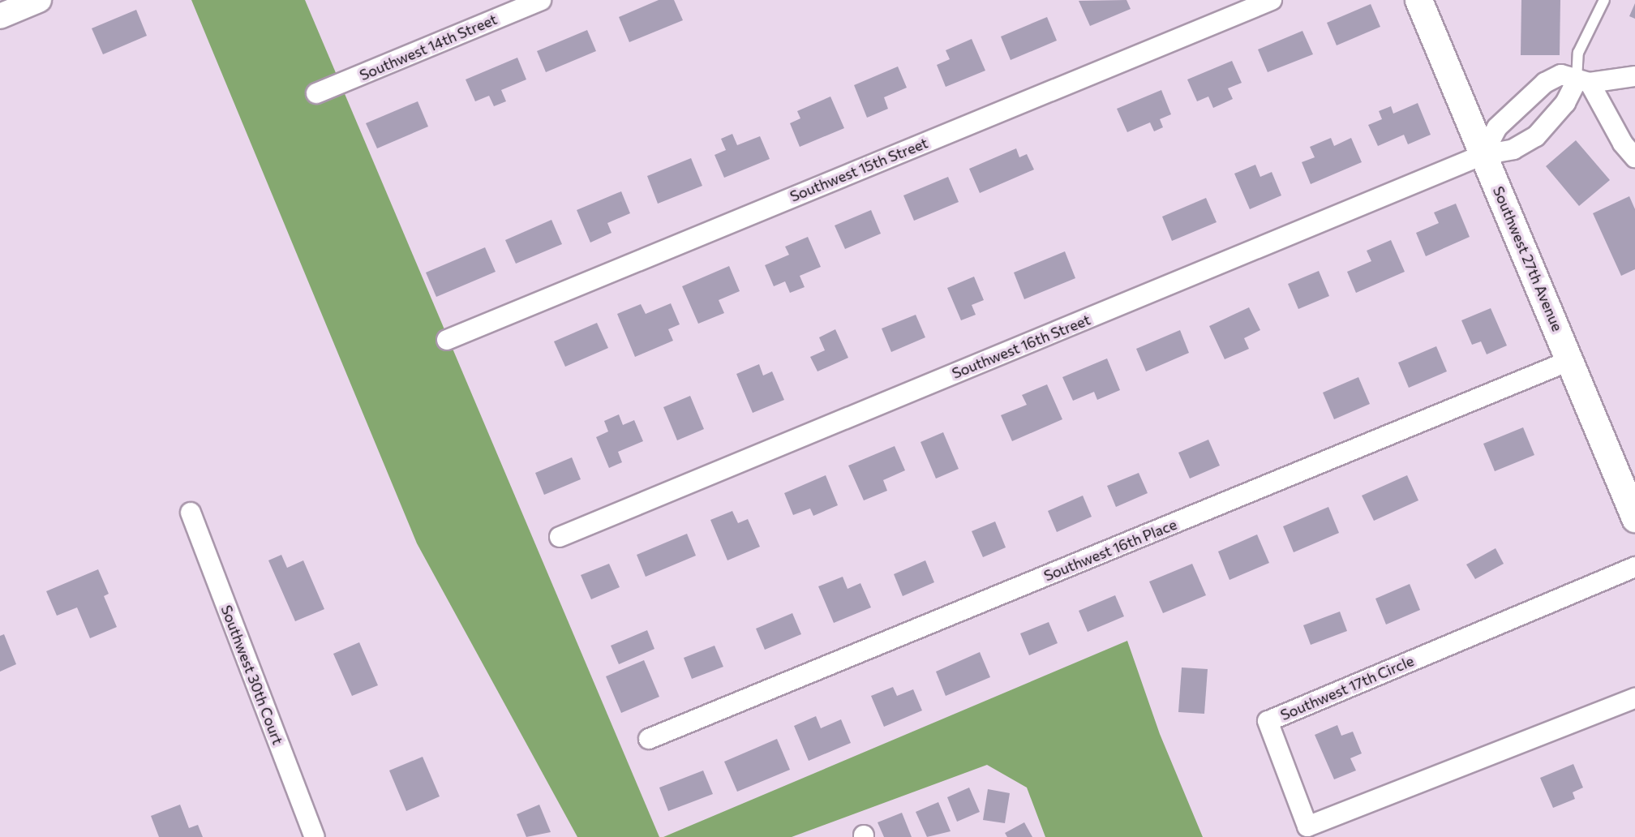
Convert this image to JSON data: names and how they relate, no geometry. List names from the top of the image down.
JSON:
{
  "streets": {
    "main road": ["Southwest 27th Avenue"],
    "street": [
      "Southwest 14th Street",
      "Southwest 15th Street",
      "Southwest 16th Street",
      "Southwest 16th Place",
      "Southwest 30th Court",
      "Southwest 17th Circle"
    ]
  },
  "crossings": [
    ["Southwest 27th Avenue", "Southwest 16th Street"],
    ["Southwest 27th Avenue", "Southwest 16th Place"]
  ]
}
